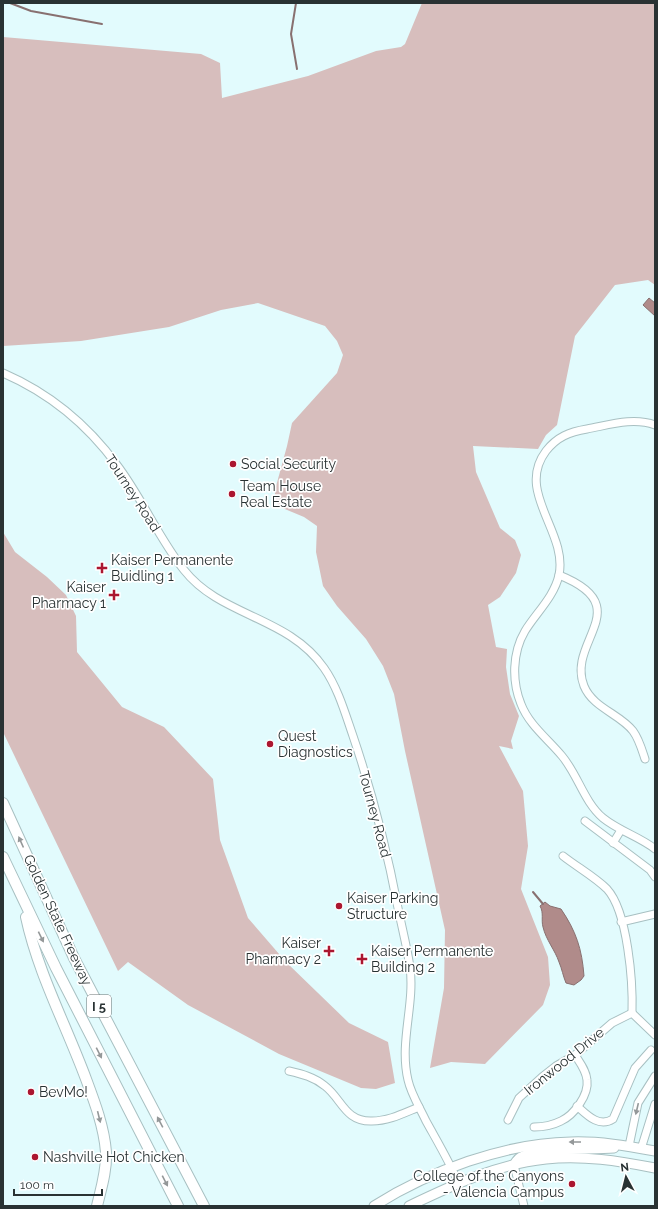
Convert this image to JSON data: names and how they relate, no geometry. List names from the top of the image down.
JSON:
{
  "streets": {
    "highway": ["Golden State Freeway", "I 5"],
    "street": ["Tourney Road", "Ironwood Drive"]
  },
  "places": {
    "other": [
      "Social Security",
      "Team House Real Estate",
      "Quest Diagnostics",
      "Kaiser Parking Structure",
      "BevMo!",
      "Nashville Hot Chicken",
      "College of the Canyons - Valencia Campus"
    ],
    "health": [
      "Kaiser Permanente Buidling 1",
      "Kaiser Pharmacy 1",
      "Kaiser Pharmacy 2",
      "Kaiser Permanente Building 2"
    ]
  },
  "scale_bar": "100 m",
  "north": "top"
}
